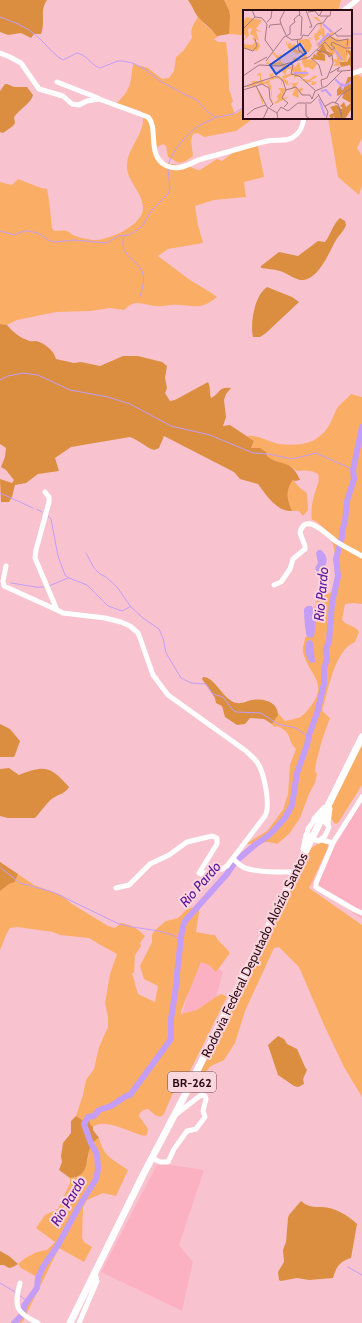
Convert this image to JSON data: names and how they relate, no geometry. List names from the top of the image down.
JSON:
{
  "streets": {
    "highway": ["Rodovia Federal Deputado Aloízio Santos", "BR-262"]
  },
  "water": ["Rio Pardo"]
}
